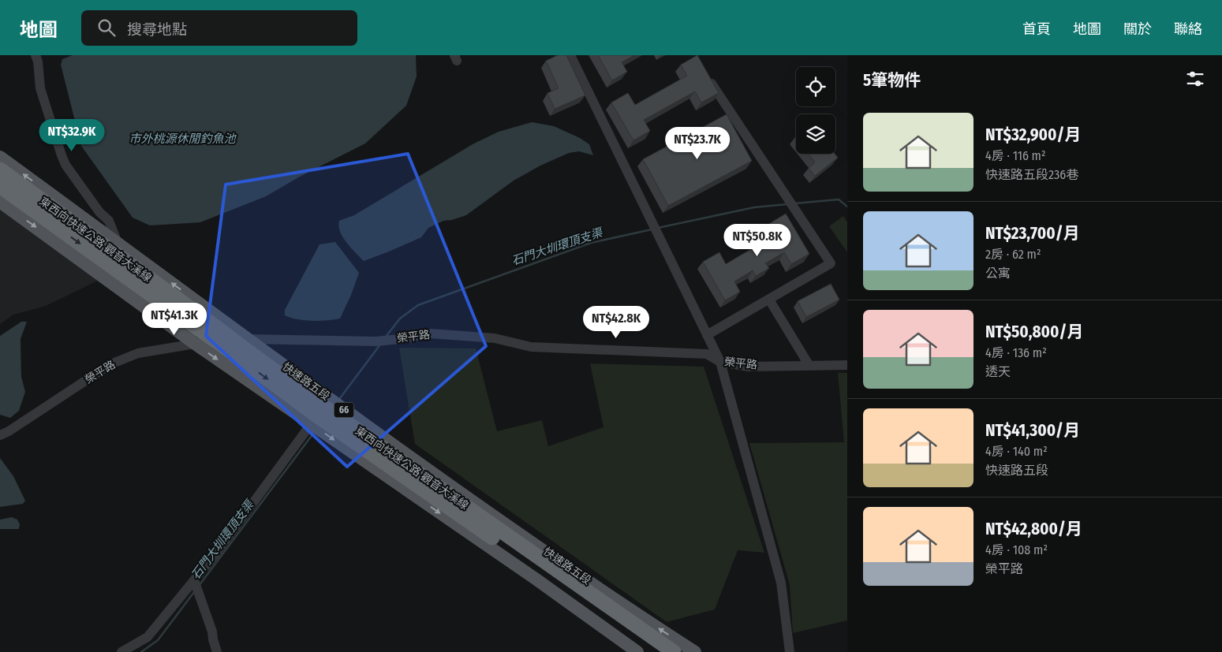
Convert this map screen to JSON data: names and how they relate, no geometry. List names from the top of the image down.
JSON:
{
  "streets": {
    "highway": ["東西向快速公路 觀音大溪線", "66"],
    "main road": ["快速路五段"],
    "street": ["榮平路"]
  },
  "crossings": [
    ["東西向快速公路 觀音大溪線", "榮平路"],
    ["東西向快速公路 觀音大溪線", "快速路五段"],
    ["東西向快速公路 觀音大溪線", "66"],
    ["榮平路", "快速路五段"],
    ["榮平路", "66"]
  ],
  "water": ["市外桃源休閒釣魚池", "石門大圳環頂支渠"],
  "page": {
    "header": "地圖",
    "search": "搜尋地點",
    "nav": [
      "首頁",
      "地圖",
      "關於",
      "聯絡"
    ],
    "heading": "5筆物件",
    "list": [
      {
        "name": "NT$32,900/月",
        "note": "4房 · 116 m² · 快速路五段236巷"
      },
      {
        "name": "NT$23,700/月",
        "note": "2房 · 62 m² · 公寓"
      },
      {
        "name": "NT$50,800/月",
        "note": "4房 · 136 m² · 透天"
      },
      {
        "name": "NT$41,300/月",
        "note": "4房 · 140 m² · 快速路五段"
      },
      {
        "name": "NT$42,800/月",
        "note": "4房 · 108 m² · 榮平路"
      }
    ],
    "price": [
      "NT$32.9K",
      "NT$23.7K",
      "NT$50.8K",
      "NT$41.3K",
      "NT$42.8K"
    ]
  }
}
